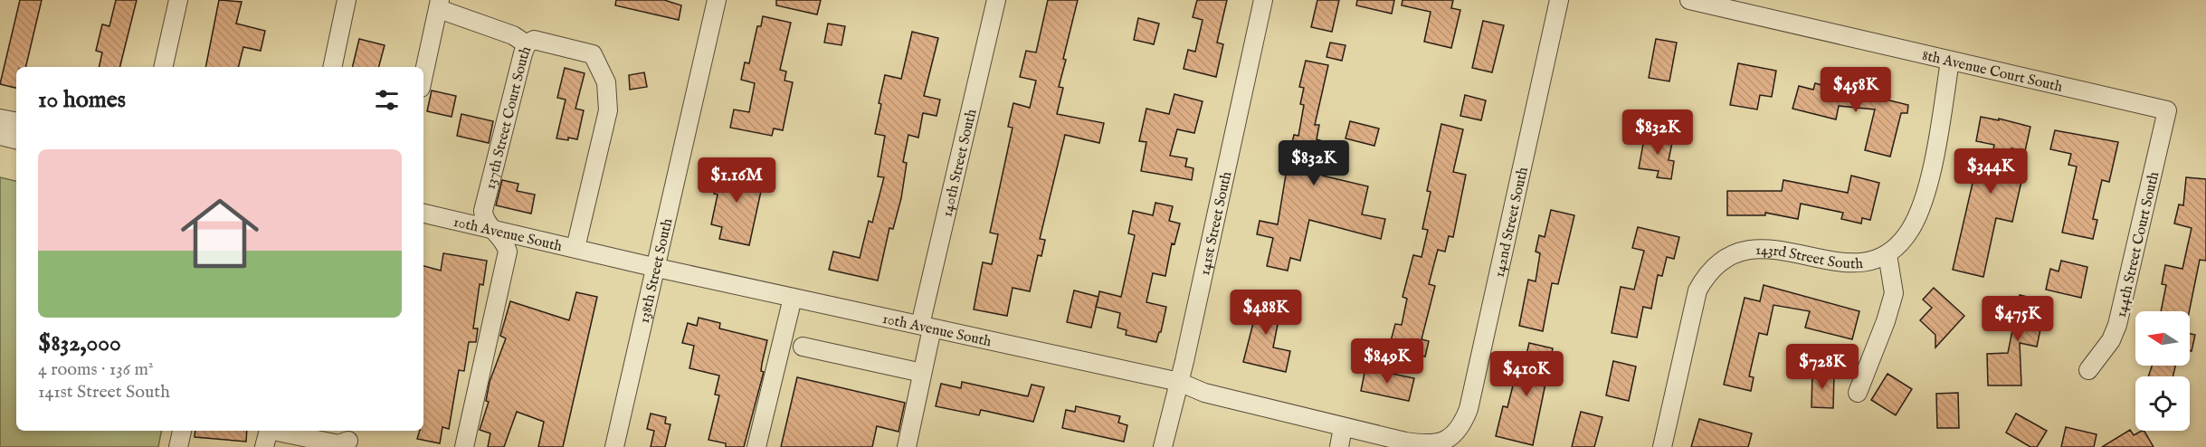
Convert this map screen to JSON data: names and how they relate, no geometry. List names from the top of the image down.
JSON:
{
  "streets": {
    "street": [
      "8th Avenue Court South",
      "137th Street Court South",
      "140th Street South",
      "142nd Street South",
      "141st Street South",
      "10th Avenue South",
      "144th Street Court South",
      "143rd Street South",
      "138th Street South"
    ]
  },
  "crossings": [
    ["8th Avenue Court South", "144th Street Court South"],
    ["8th Avenue Court South", "143rd Street South"],
    ["137th Street Court South", "10th Avenue South"],
    ["140th Street South", "10th Avenue South"],
    ["142nd Street South", "10th Avenue South"],
    ["141st Street South", "10th Avenue South"],
    ["10th Avenue South", "138th Street South"]
  ],
  "north": "left",
  "page": {
    "price": [
      "$458K",
      "$832K",
      "$832K",
      "$344K",
      "$1.16M",
      "$488K",
      "$475K",
      "$849K",
      "$728K",
      "$410K"
    ],
    "heading": "10 homes",
    "list": [
      {
        "name": "$832,000",
        "note": "4 rooms · 136 m² · 141st Street South"
      }
    ]
  }
}
